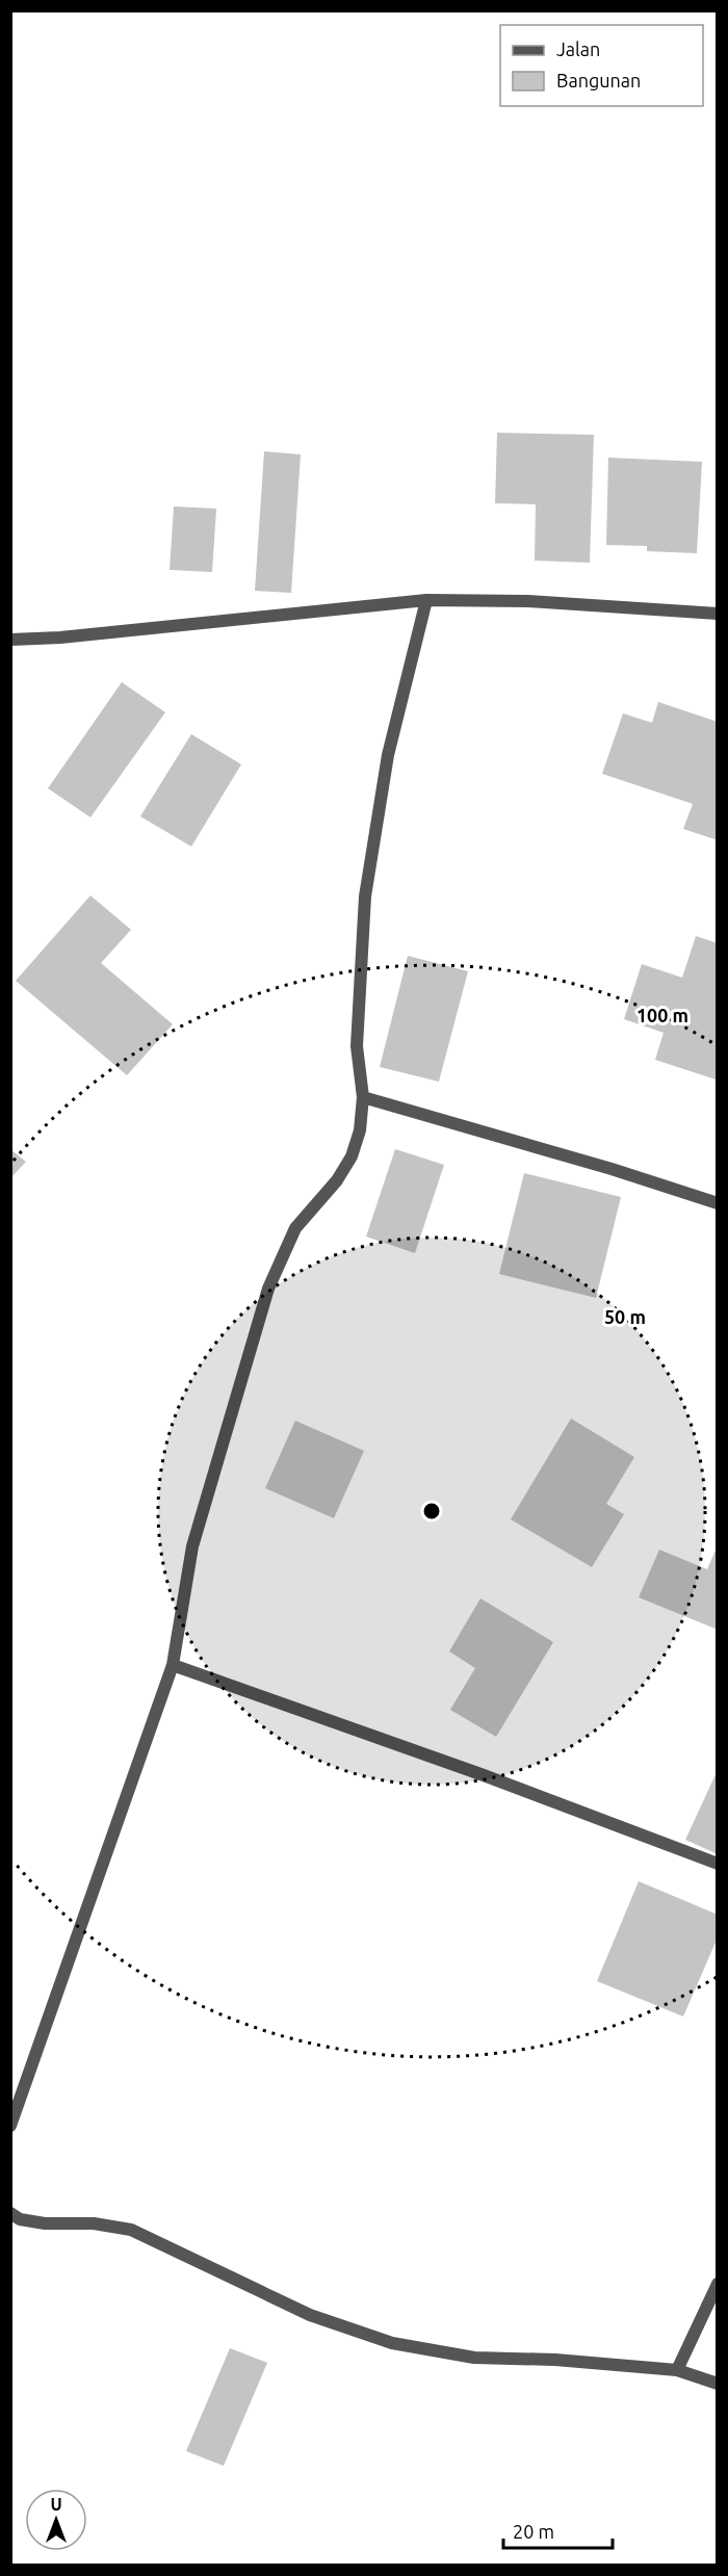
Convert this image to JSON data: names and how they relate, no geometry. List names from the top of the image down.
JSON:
{
  "legend": ["Jalan", "Bangunan"],
  "scale_bar": "20 m",
  "north": "top",
  "rings": ["100 m", "50 m"]
}
